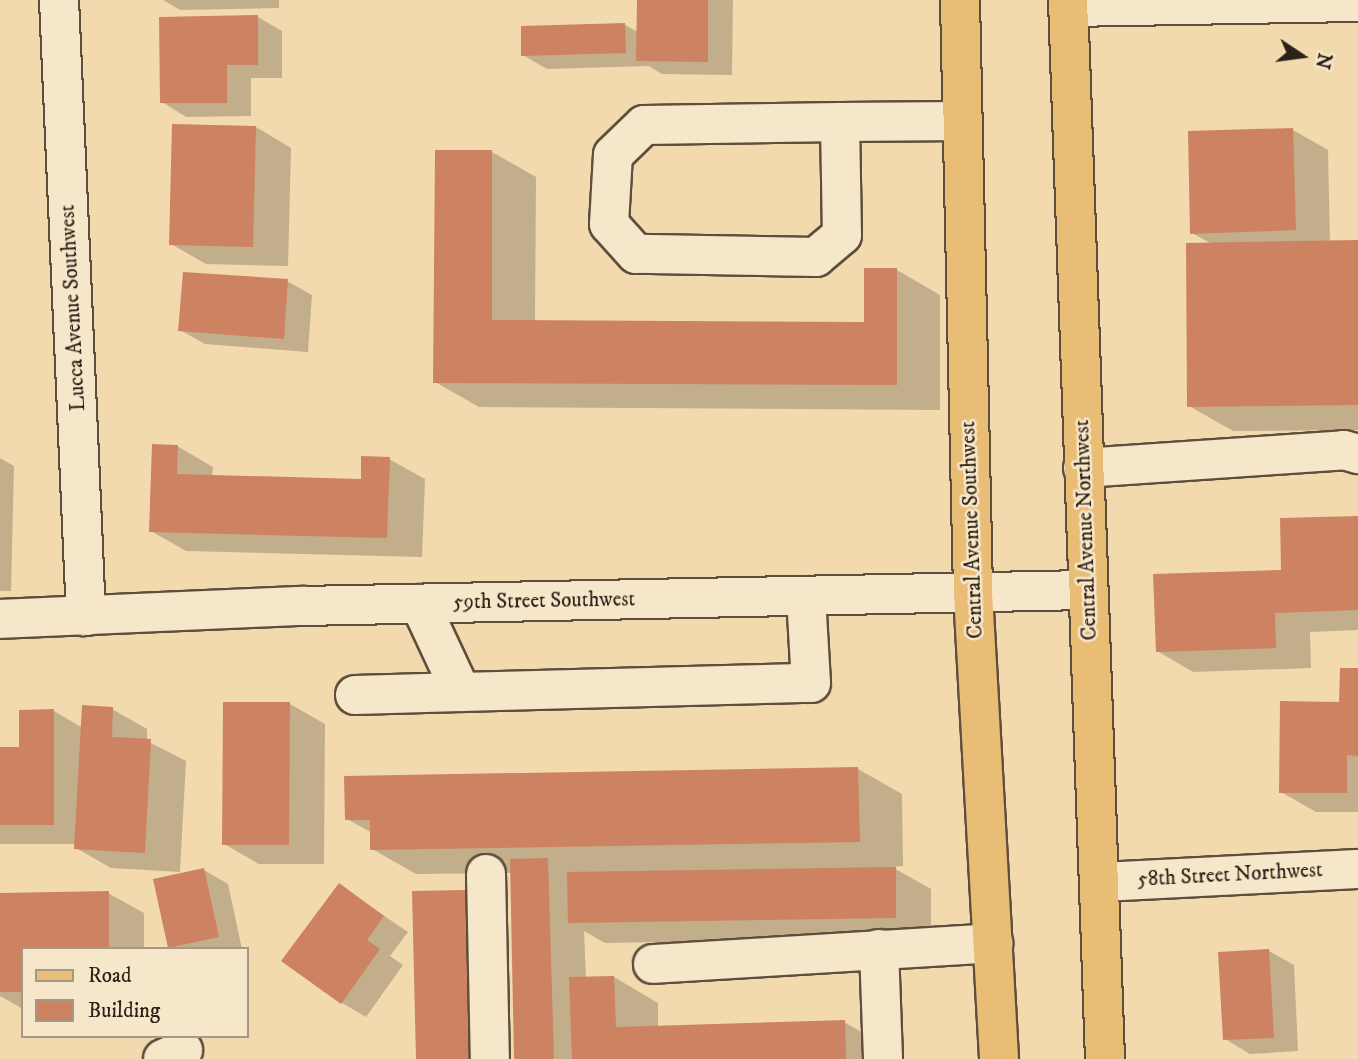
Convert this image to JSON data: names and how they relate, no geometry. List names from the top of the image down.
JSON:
{
  "streets": {
    "main road": ["Central Avenue Southwest", "Central Avenue Northwest"],
    "street": ["Lucca Avenue Southwest", "59th Street Southwest", "58th Street Northwest"]
  },
  "crossings": [
    ["Lucca Avenue Southwest", "59th Street Southwest"],
    ["Central Avenue Southwest", "59th Street Southwest"],
    ["Central Avenue Northwest", "59th Street Southwest"],
    ["Central Avenue Northwest", "58th Street Northwest"]
  ],
  "legend": ["Road", "Building"],
  "north": "right"
}
